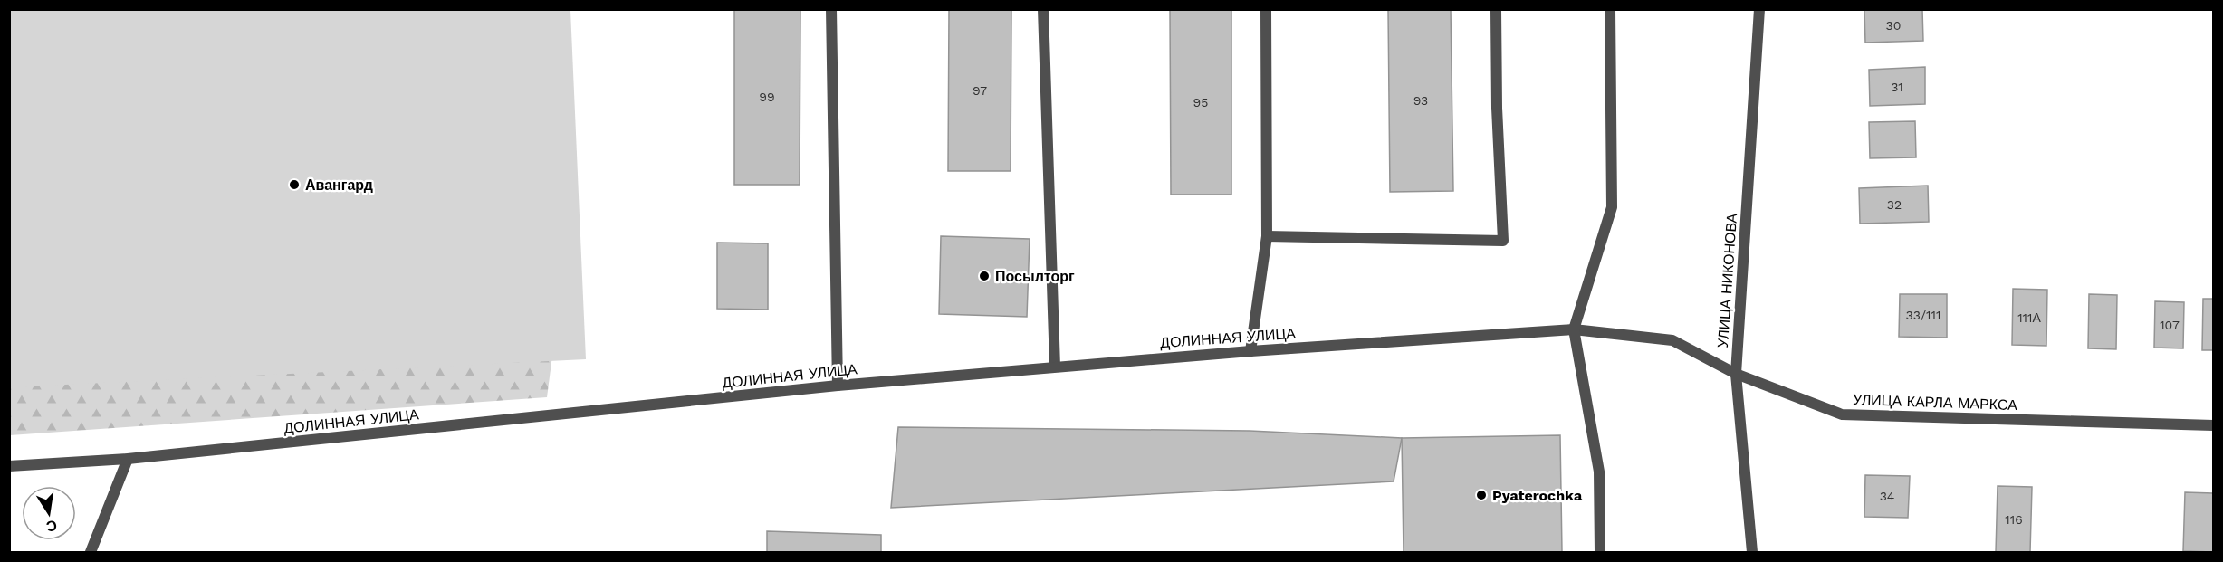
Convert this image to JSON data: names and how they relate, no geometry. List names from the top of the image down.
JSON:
{
  "streets": {
    "street": ["УЛИЦА НИКОНОВА", "ДОЛИННАЯ УЛИЦА", "УЛИЦА КАРЛА МАРКСА"]
  },
  "crossings": [
    ["УЛИЦА НИКОНОВА", "УЛИЦА КАРЛА МАРКСА"],
    ["ДОЛИННАЯ УЛИЦА", "УЛИЦА КАРЛА МАРКСА"]
  ],
  "places": ["Авангард", "Посылторг", "Pyaterochka"],
  "house_numbers": [
    "30",
    "31",
    "97",
    "99",
    "93",
    "95",
    "32",
    "33/111",
    "111А",
    "107",
    "34",
    "116"
  ],
  "north": "bottom"
}
